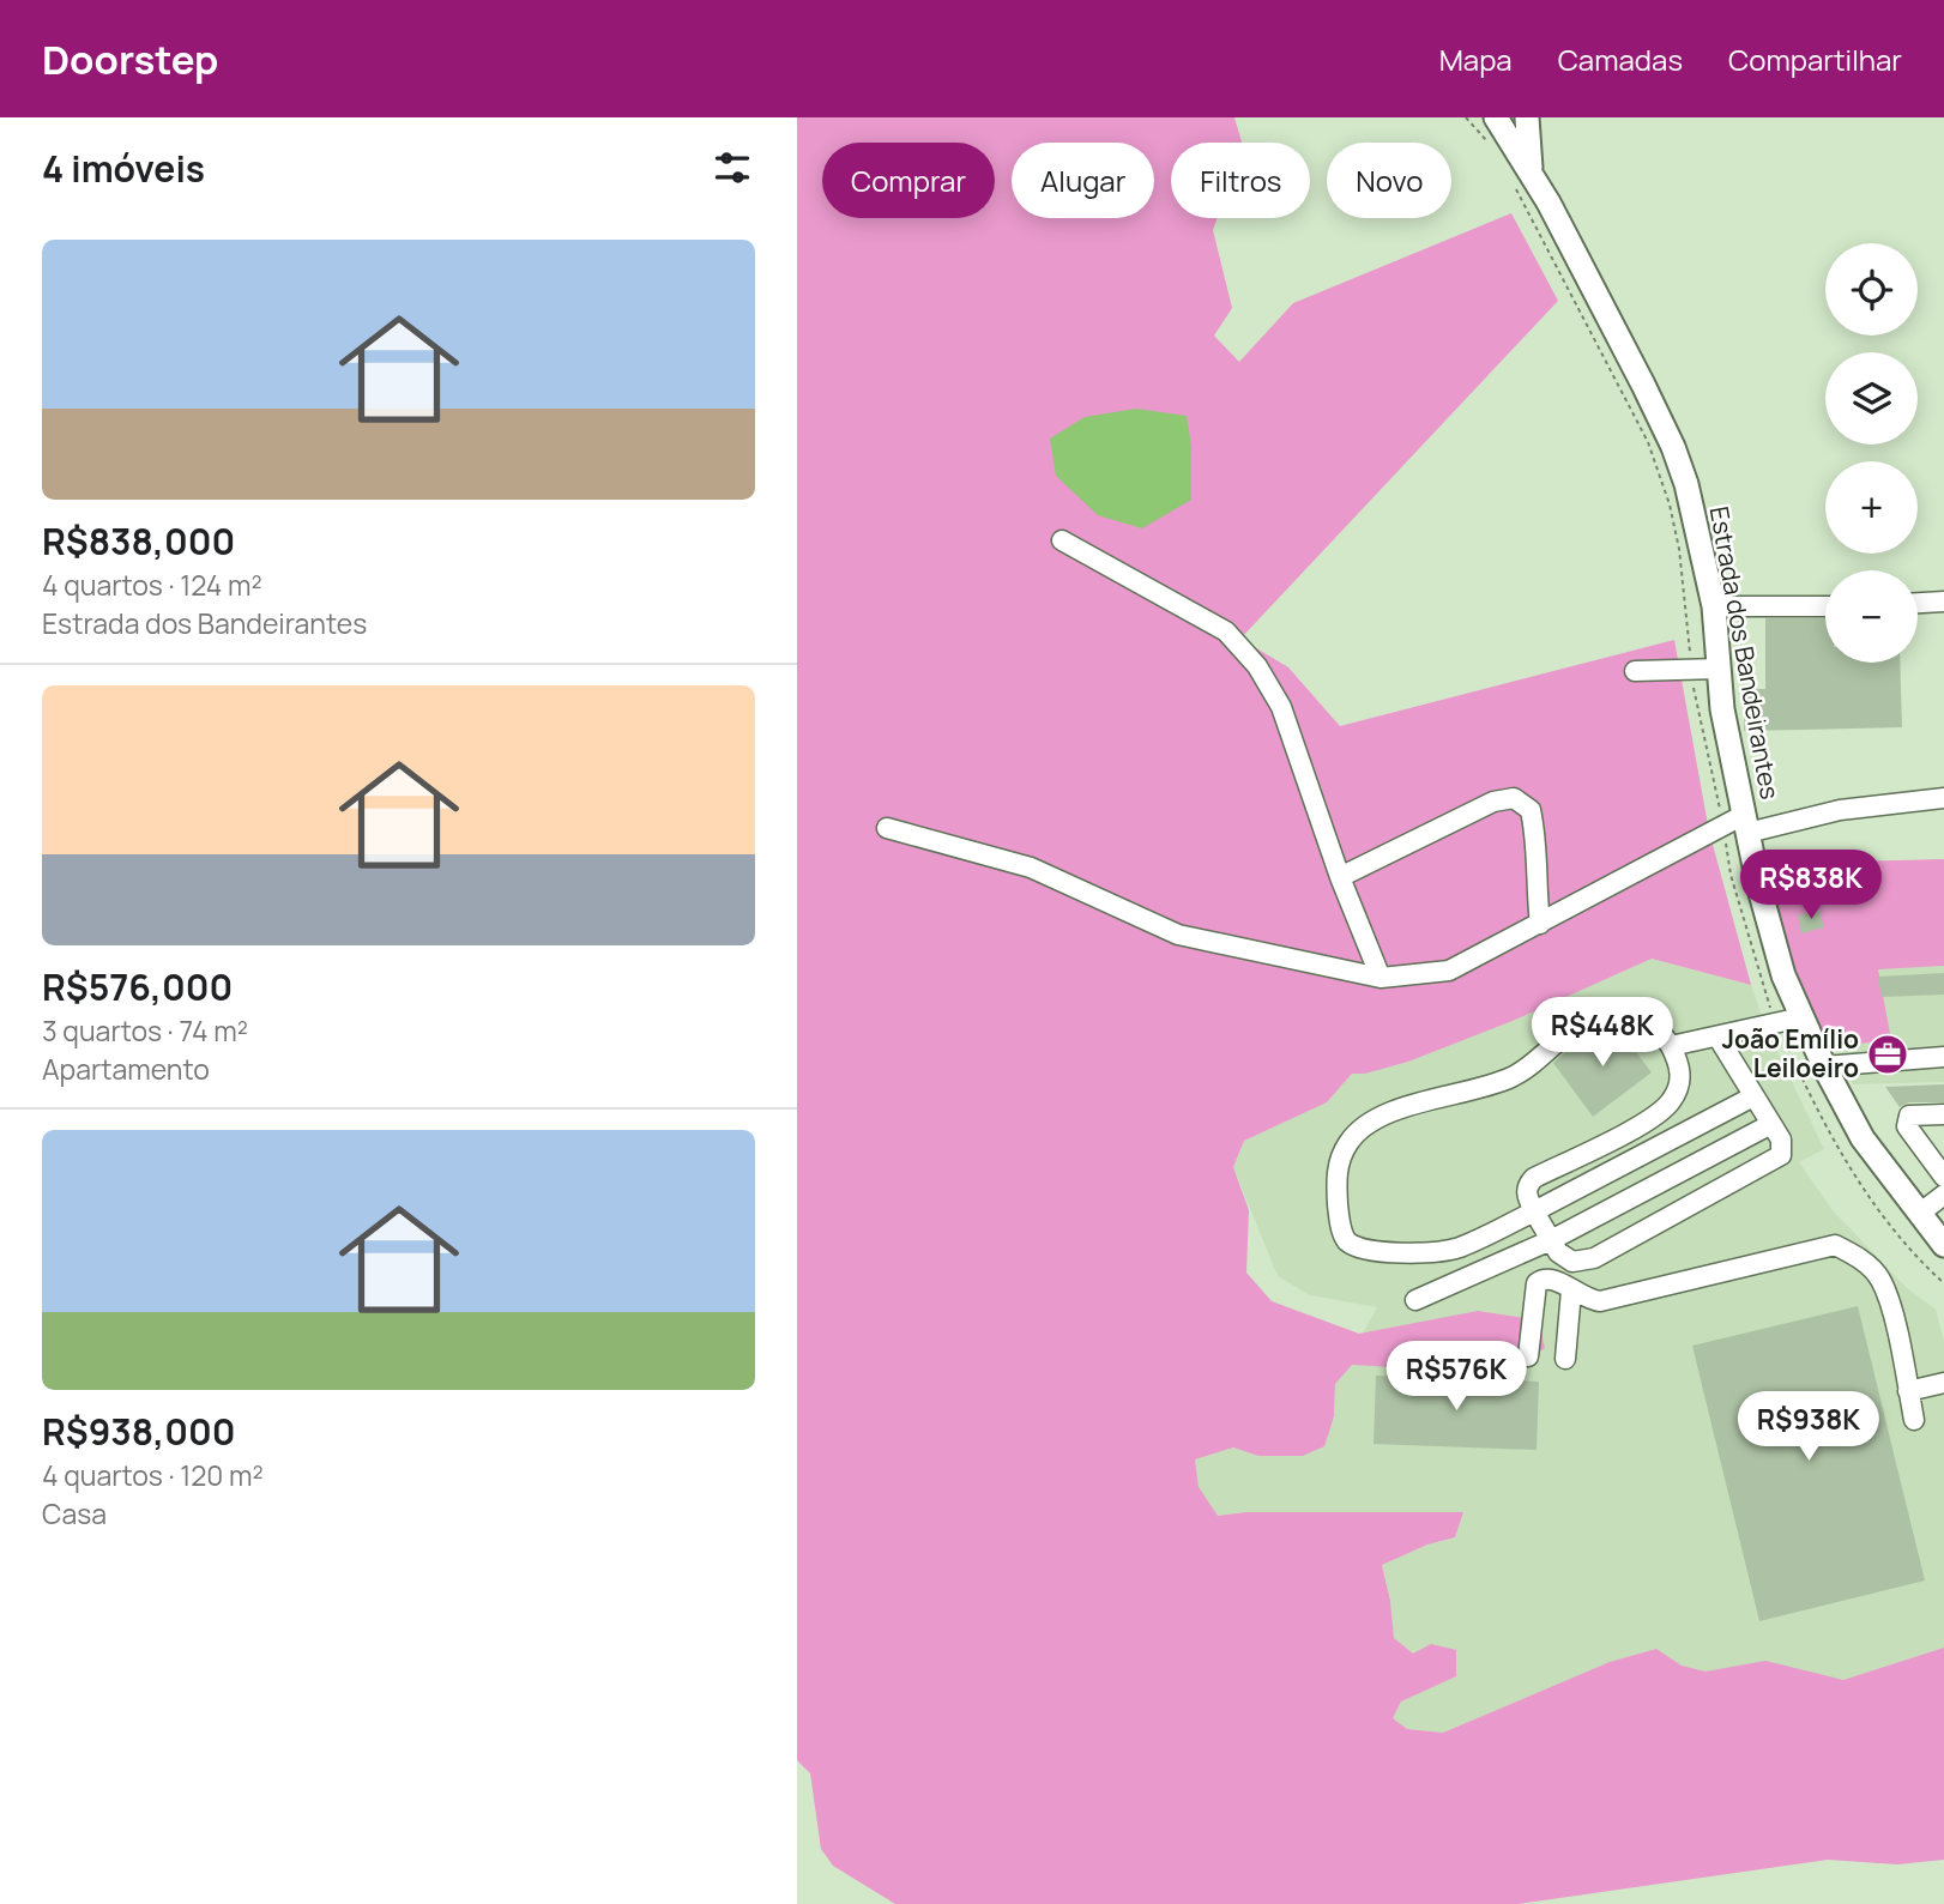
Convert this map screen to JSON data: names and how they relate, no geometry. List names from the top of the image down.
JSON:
{
  "streets": {
    "main road": ["Estrada dos Bandeirantes"]
  },
  "places": {
    "office": ["João Emílio Leiloeiro"]
  },
  "page": {
    "header": "Doorstep",
    "nav": ["Mapa", "Camadas", "Compartilhar"],
    "heading": "4 imóveis",
    "chip": [
      "Comprar",
      "Alugar",
      "Filtros",
      "Novo"
    ],
    "list": [
      {
        "name": "R$838,000",
        "note": "4 quartos · 124 m² · Estrada dos Bandeirantes"
      },
      {
        "name": "R$576,000",
        "note": "3 quartos · 74 m² · Apartamento"
      },
      {
        "name": "R$938,000",
        "note": "4 quartos · 120 m² · Casa"
      }
    ],
    "map_buttons": ["+", "−"],
    "price": [
      "R$838K",
      "R$448K",
      "R$576K",
      "R$938K"
    ]
  }
}
